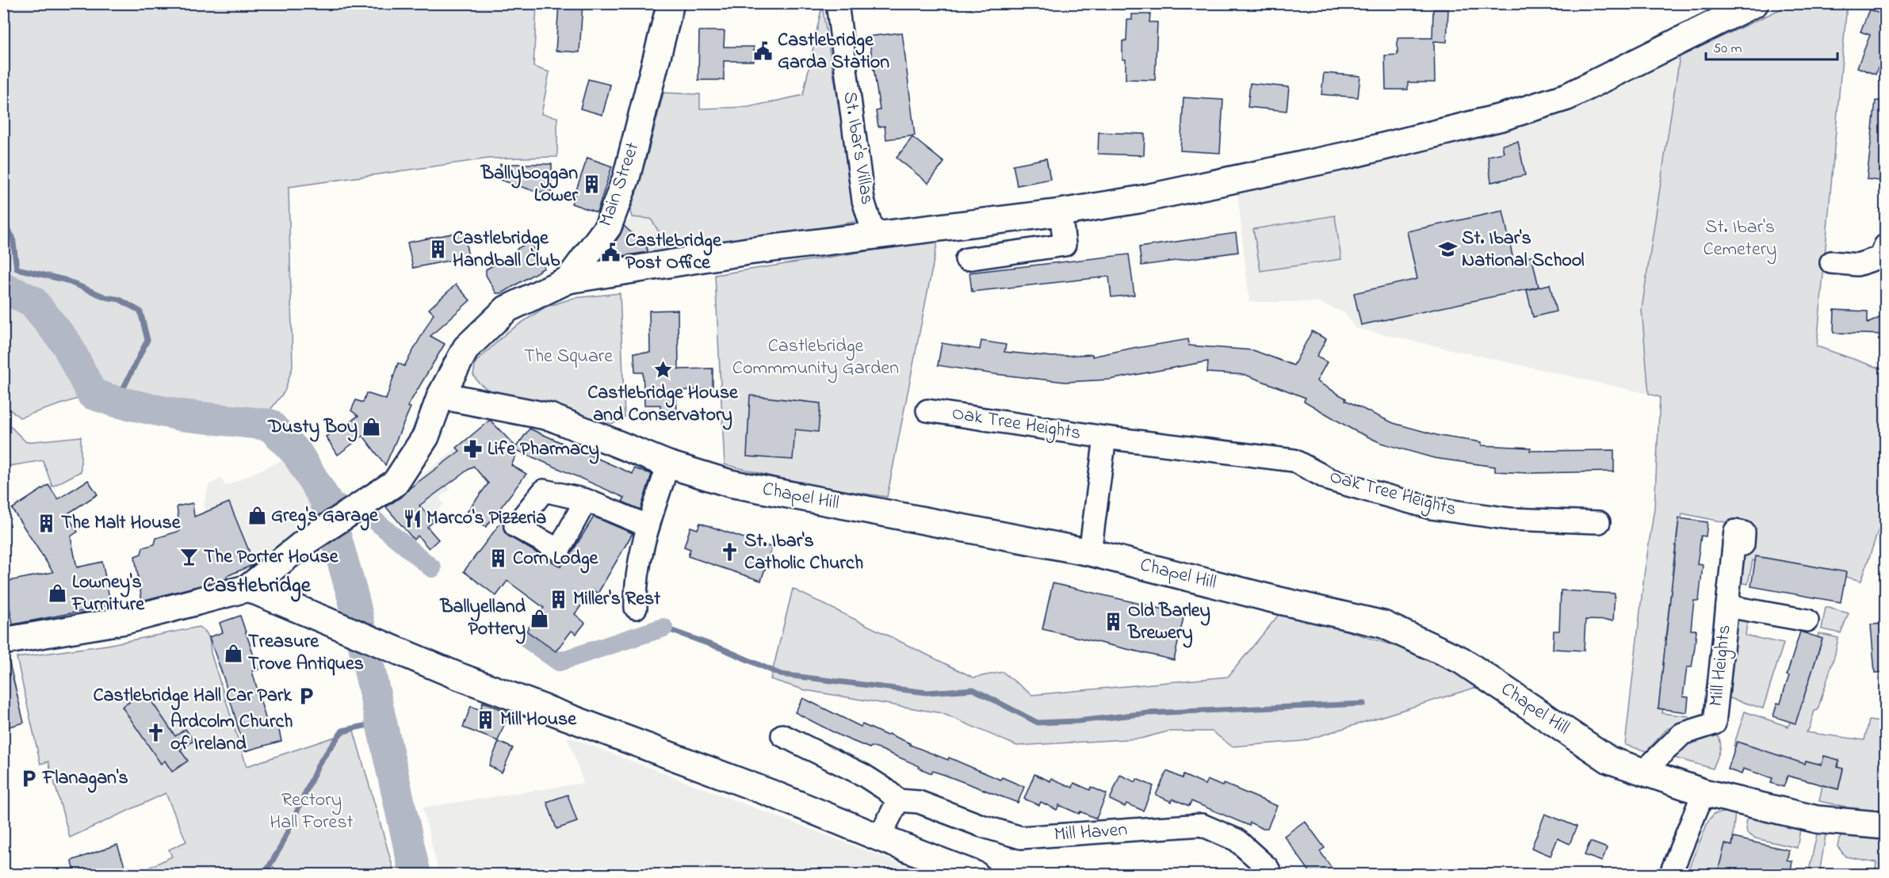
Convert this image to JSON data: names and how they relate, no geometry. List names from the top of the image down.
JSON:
{
  "streets": {
    "street": [
      "St. Ibar's Villas",
      "Main Street",
      "Oak Tree Heights",
      "Chapel Hill",
      "Mill Heights",
      "Mill Haven"
    ]
  },
  "crossings": [
    ["Main Street", "Chapel Hill"],
    ["Oak Tree Heights", "Chapel Hill"],
    ["Chapel Hill", "Mill Heights"]
  ],
  "districts": ["Castlebridge"],
  "parks": [
    "St. Ibar's Cemetery",
    "Castlebridge Commmunity Garden",
    "The Square",
    "Rectory Hall Forest"
  ],
  "places": {
    "public building": ["Castlebridge Garda Station", "Castlebridge Post Office"],
    "building": [
      "Ballyboggan Lower",
      "Castlebridge Handball Club",
      "The Malt House",
      "Corn Lodge",
      "Miller's Rest",
      "Old Barley Brewery",
      "Mill House"
    ],
    "school or university": ["St. Ibar's National School"],
    "place": ["Castlebridge House and Conservatory"],
    "shop": [
      "Dusty Boy",
      "Greg's Garage",
      "Lowney's Furniture",
      "Ballyelland Pottery",
      "Treasure Trove Antiques"
    ],
    "pharmacy": ["Life Pharmacy"],
    "restaurant": ["Marco's Pizzeria"],
    "church": ["St. Ibar's Catholic Church", "Ardcolm Church of Ireland"],
    "bar": ["The Porter House"],
    "parking": ["Castlebridge Hall Car Park", "Flanagan's"]
  },
  "scale_bar": "50 m"
}
